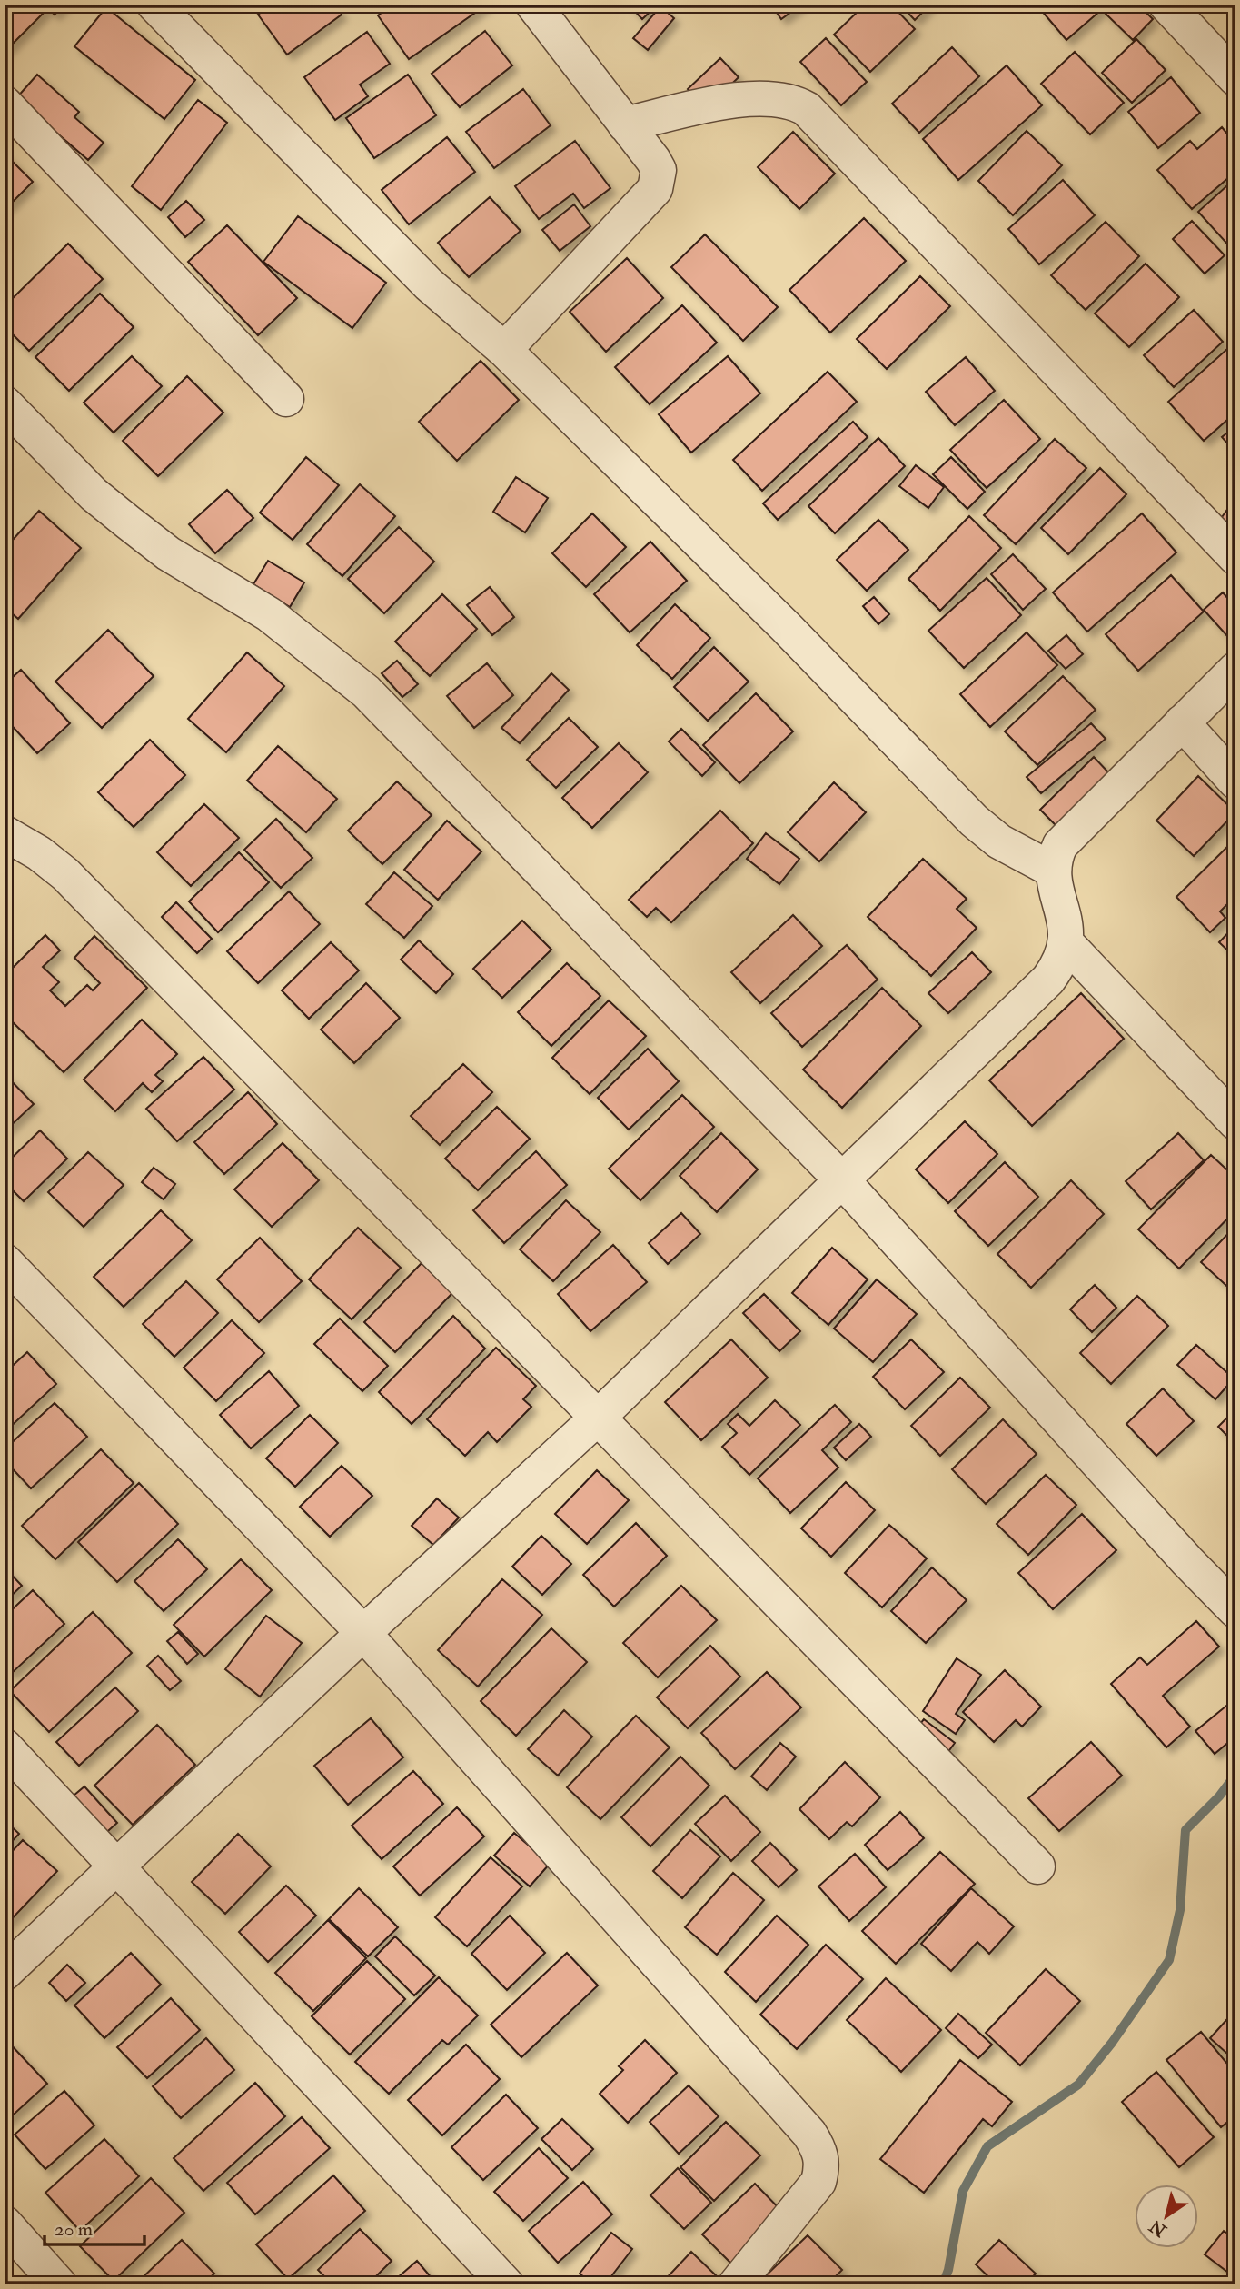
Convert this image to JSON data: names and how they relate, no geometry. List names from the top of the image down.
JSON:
{
  "scale_bar": "20 m",
  "north": "bottom left"
}
